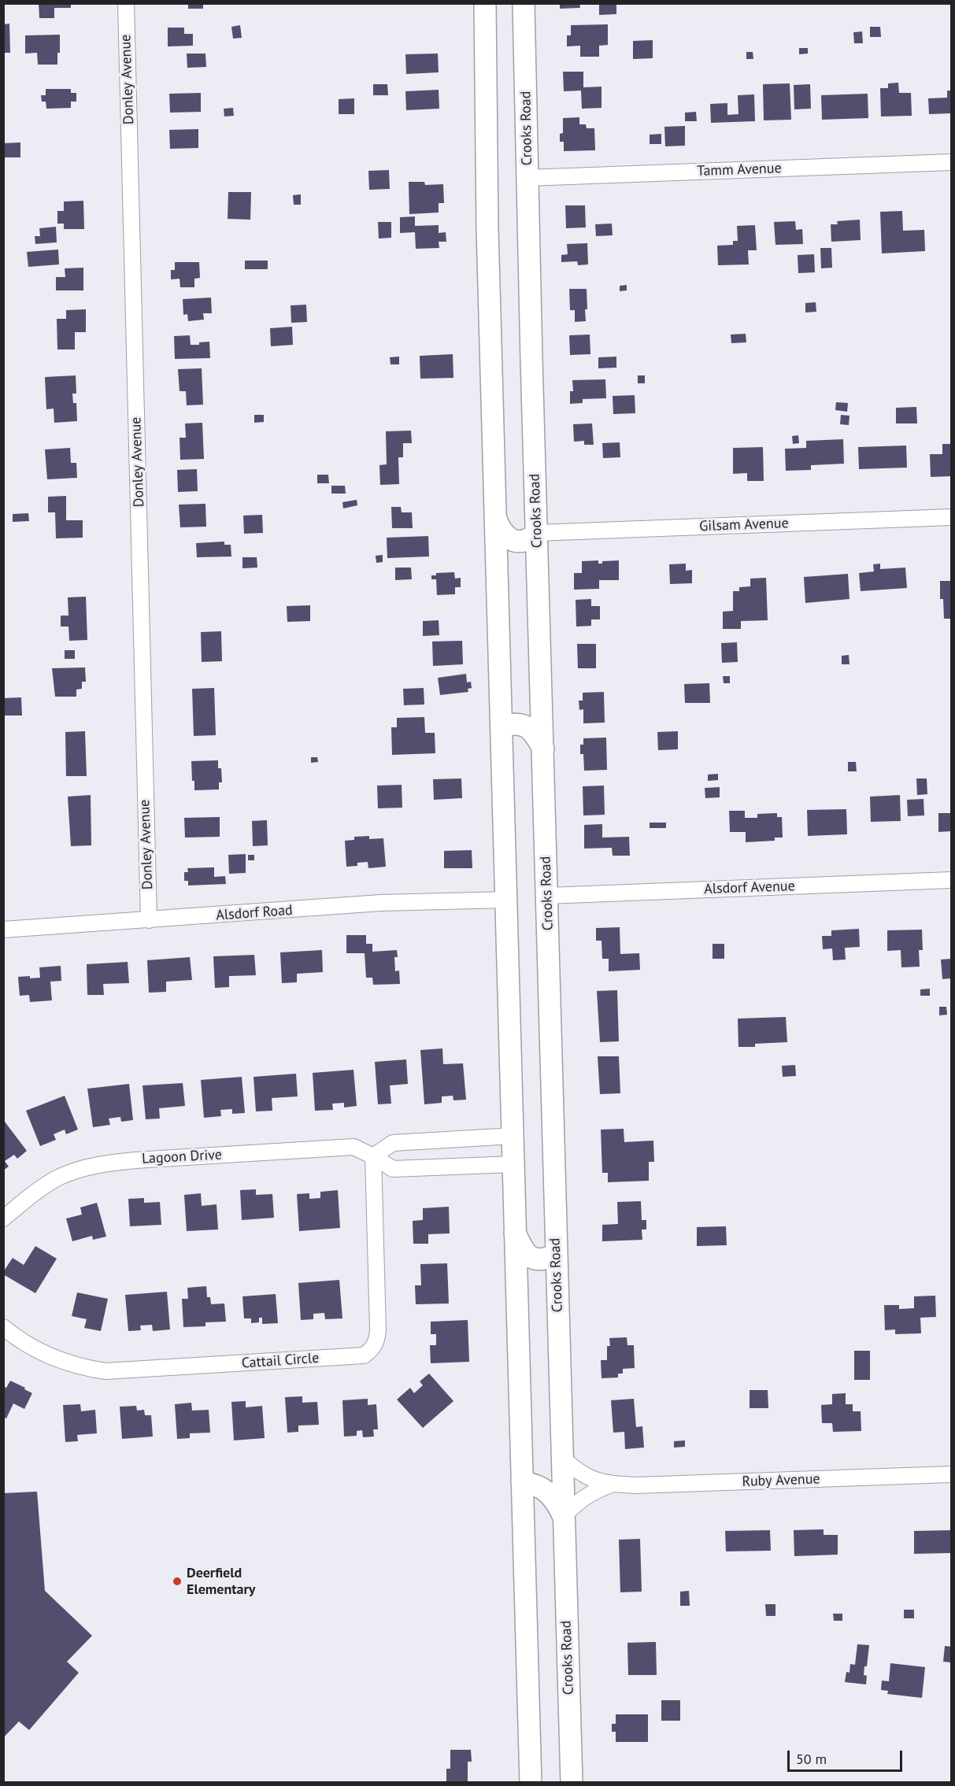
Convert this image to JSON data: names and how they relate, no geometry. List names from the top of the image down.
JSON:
{
  "streets": {
    "main road": ["Crooks Road"],
    "street": [
      "Donley Avenue",
      "Tamm Avenue",
      "Gilsam Avenue",
      "Alsdorf Avenue",
      "Alsdorf Road",
      "Lagoon Drive",
      "Cattail Circle",
      "Ruby Avenue"
    ]
  },
  "crossings": [
    ["Donley Avenue", "Alsdorf Road"],
    ["Crooks Road", "Tamm Avenue"],
    ["Crooks Road", "Gilsam Avenue"],
    ["Crooks Road", "Alsdorf Avenue"],
    ["Crooks Road", "Ruby Avenue"],
    ["Lagoon Drive", "Cattail Circle"]
  ],
  "places": ["Deerfield Elementary"],
  "scale_bar": "50 m"
}
